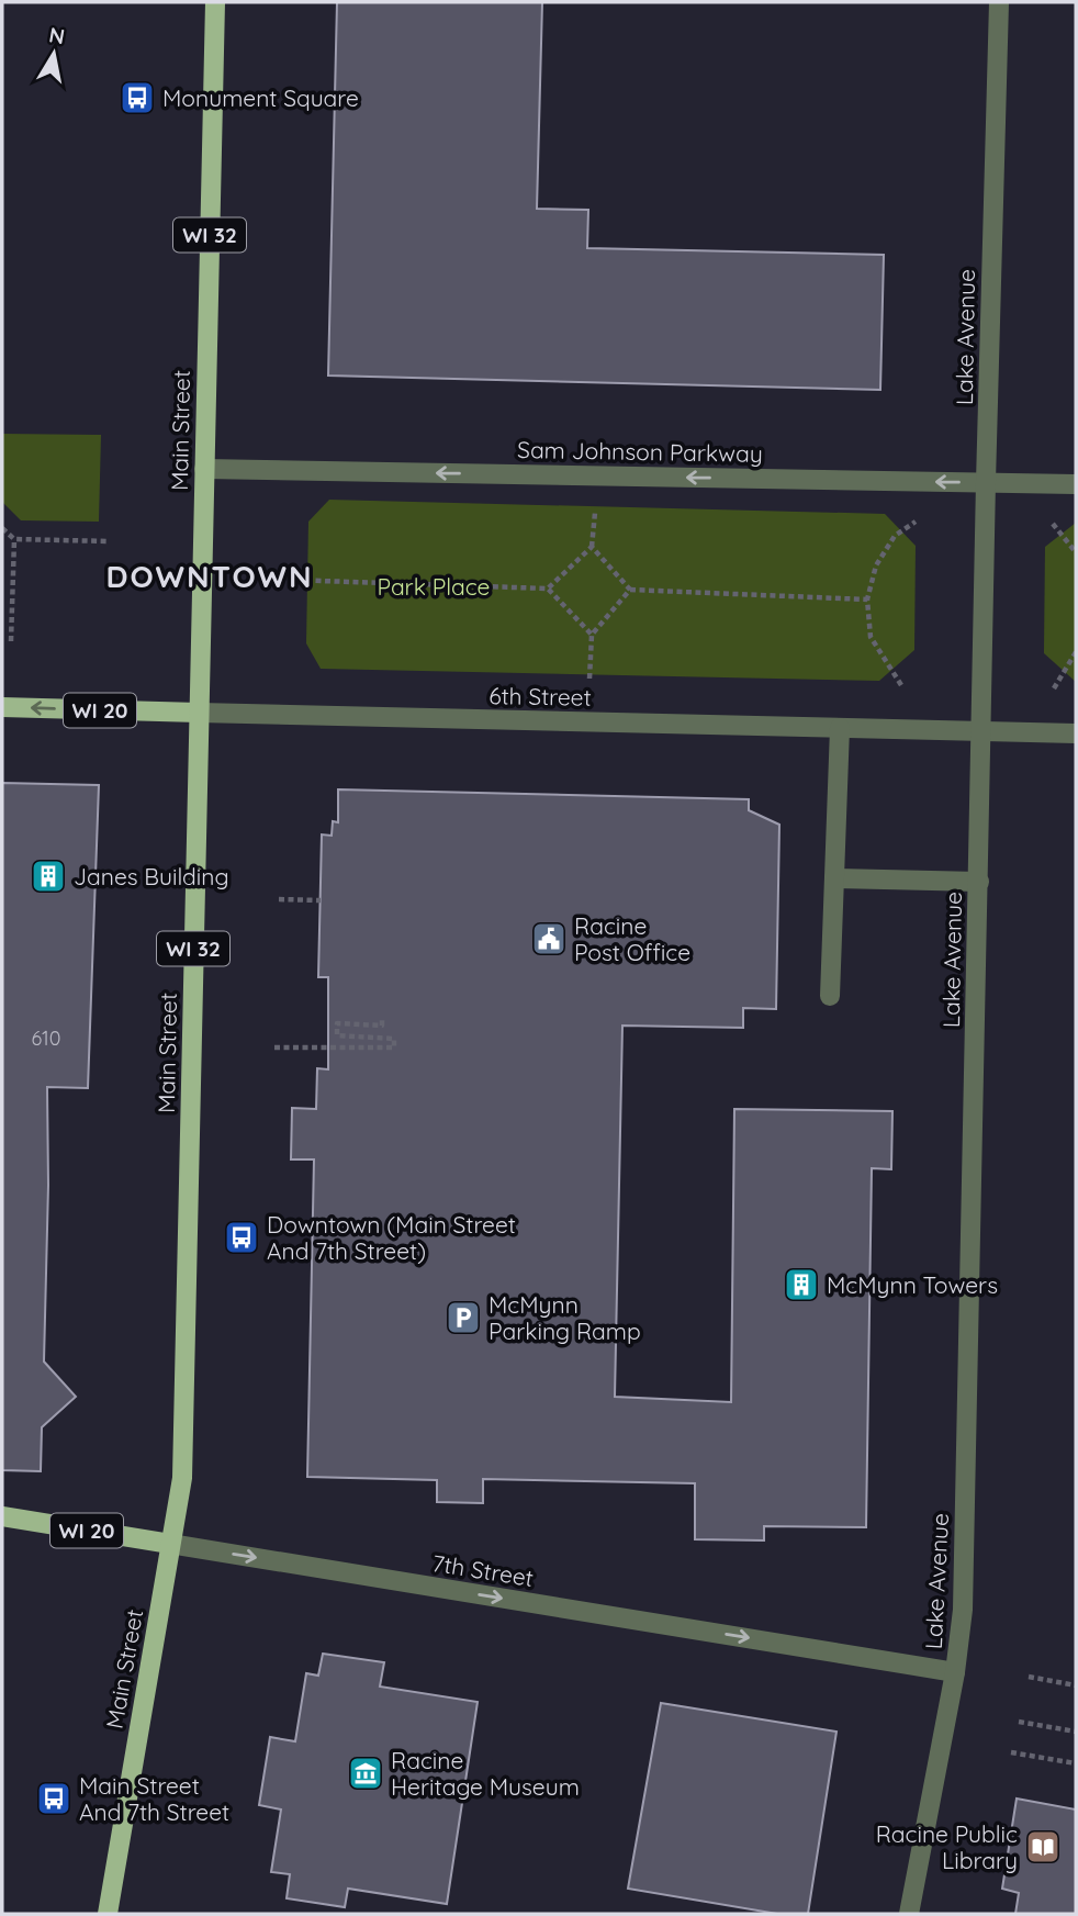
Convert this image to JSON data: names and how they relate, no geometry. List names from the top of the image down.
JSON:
{
  "streets": {
    "main road": [
      "WI 32",
      "Main Street",
      "6th Street",
      "WI 20",
      "7th Street"
    ],
    "street": ["Lake Avenue", "Sam Johnson Parkway"]
  },
  "crossings": [
    ["Lake Avenue", "Sam Johnson Parkway"],
    ["Lake Avenue", "6th Street"],
    ["Lake Avenue", "7th Street"],
    ["Main Street", "Sam Johnson Parkway"],
    ["Main Street", "6th Street"],
    ["Main Street", "7th Street"]
  ],
  "one_way": ["Sam Johnson Parkway", "7th Street"],
  "districts": ["DOWNTOWN"],
  "parks": ["Park Place"],
  "places": {
    "bus stop": ["Monument Square", "Downtown (Main Street And 7th Street)", "Main Street And 7th Street"],
    "building": ["Janes Building", "McMynn Towers"],
    "public building": ["Racine Post Office"],
    "parking": ["McMynn Parking Ramp"],
    "museum": ["Racine Heritage Museum"],
    "library": ["Racine Public Library"]
  },
  "house_numbers": ["610"],
  "north": "top"
}
